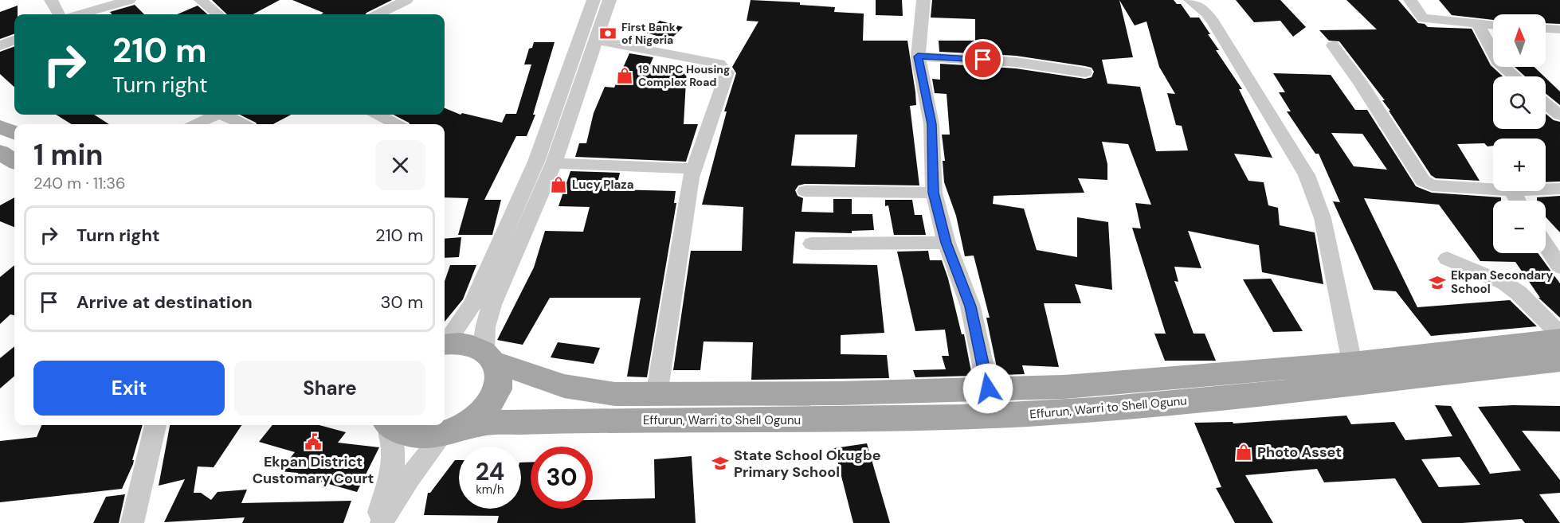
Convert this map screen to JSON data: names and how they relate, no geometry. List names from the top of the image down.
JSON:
{
  "streets": {
    "main road": ["Effurun, Warri to Shell Ogunu"]
  },
  "places": {
    "bank": ["First Bank of Nigeria"],
    "shop": ["19 NNPC Housing Complex Road", "Lucy Plaza", "Photo Asset"],
    "school or university": ["Ekpan Secondary School", "State School Okugbe Primary School"],
    "public building": ["Ekpan District Customary Court"]
  },
  "north": "top",
  "page": {
    "map_buttons": ["+", "−"],
    "turn": ["210 m", "Turn right"],
    "heading": ["1 min", "240 m · 11:36"],
    "list": [
      {
        "name": "Turn right",
        "value": "210 m"
      },
      {
        "name": "Arrive at destination",
        "value": "30 m"
      }
    ],
    "buttons": ["Exit", "Share"],
    "speed": "24 km/h",
    "limit": "30"
  }
}
